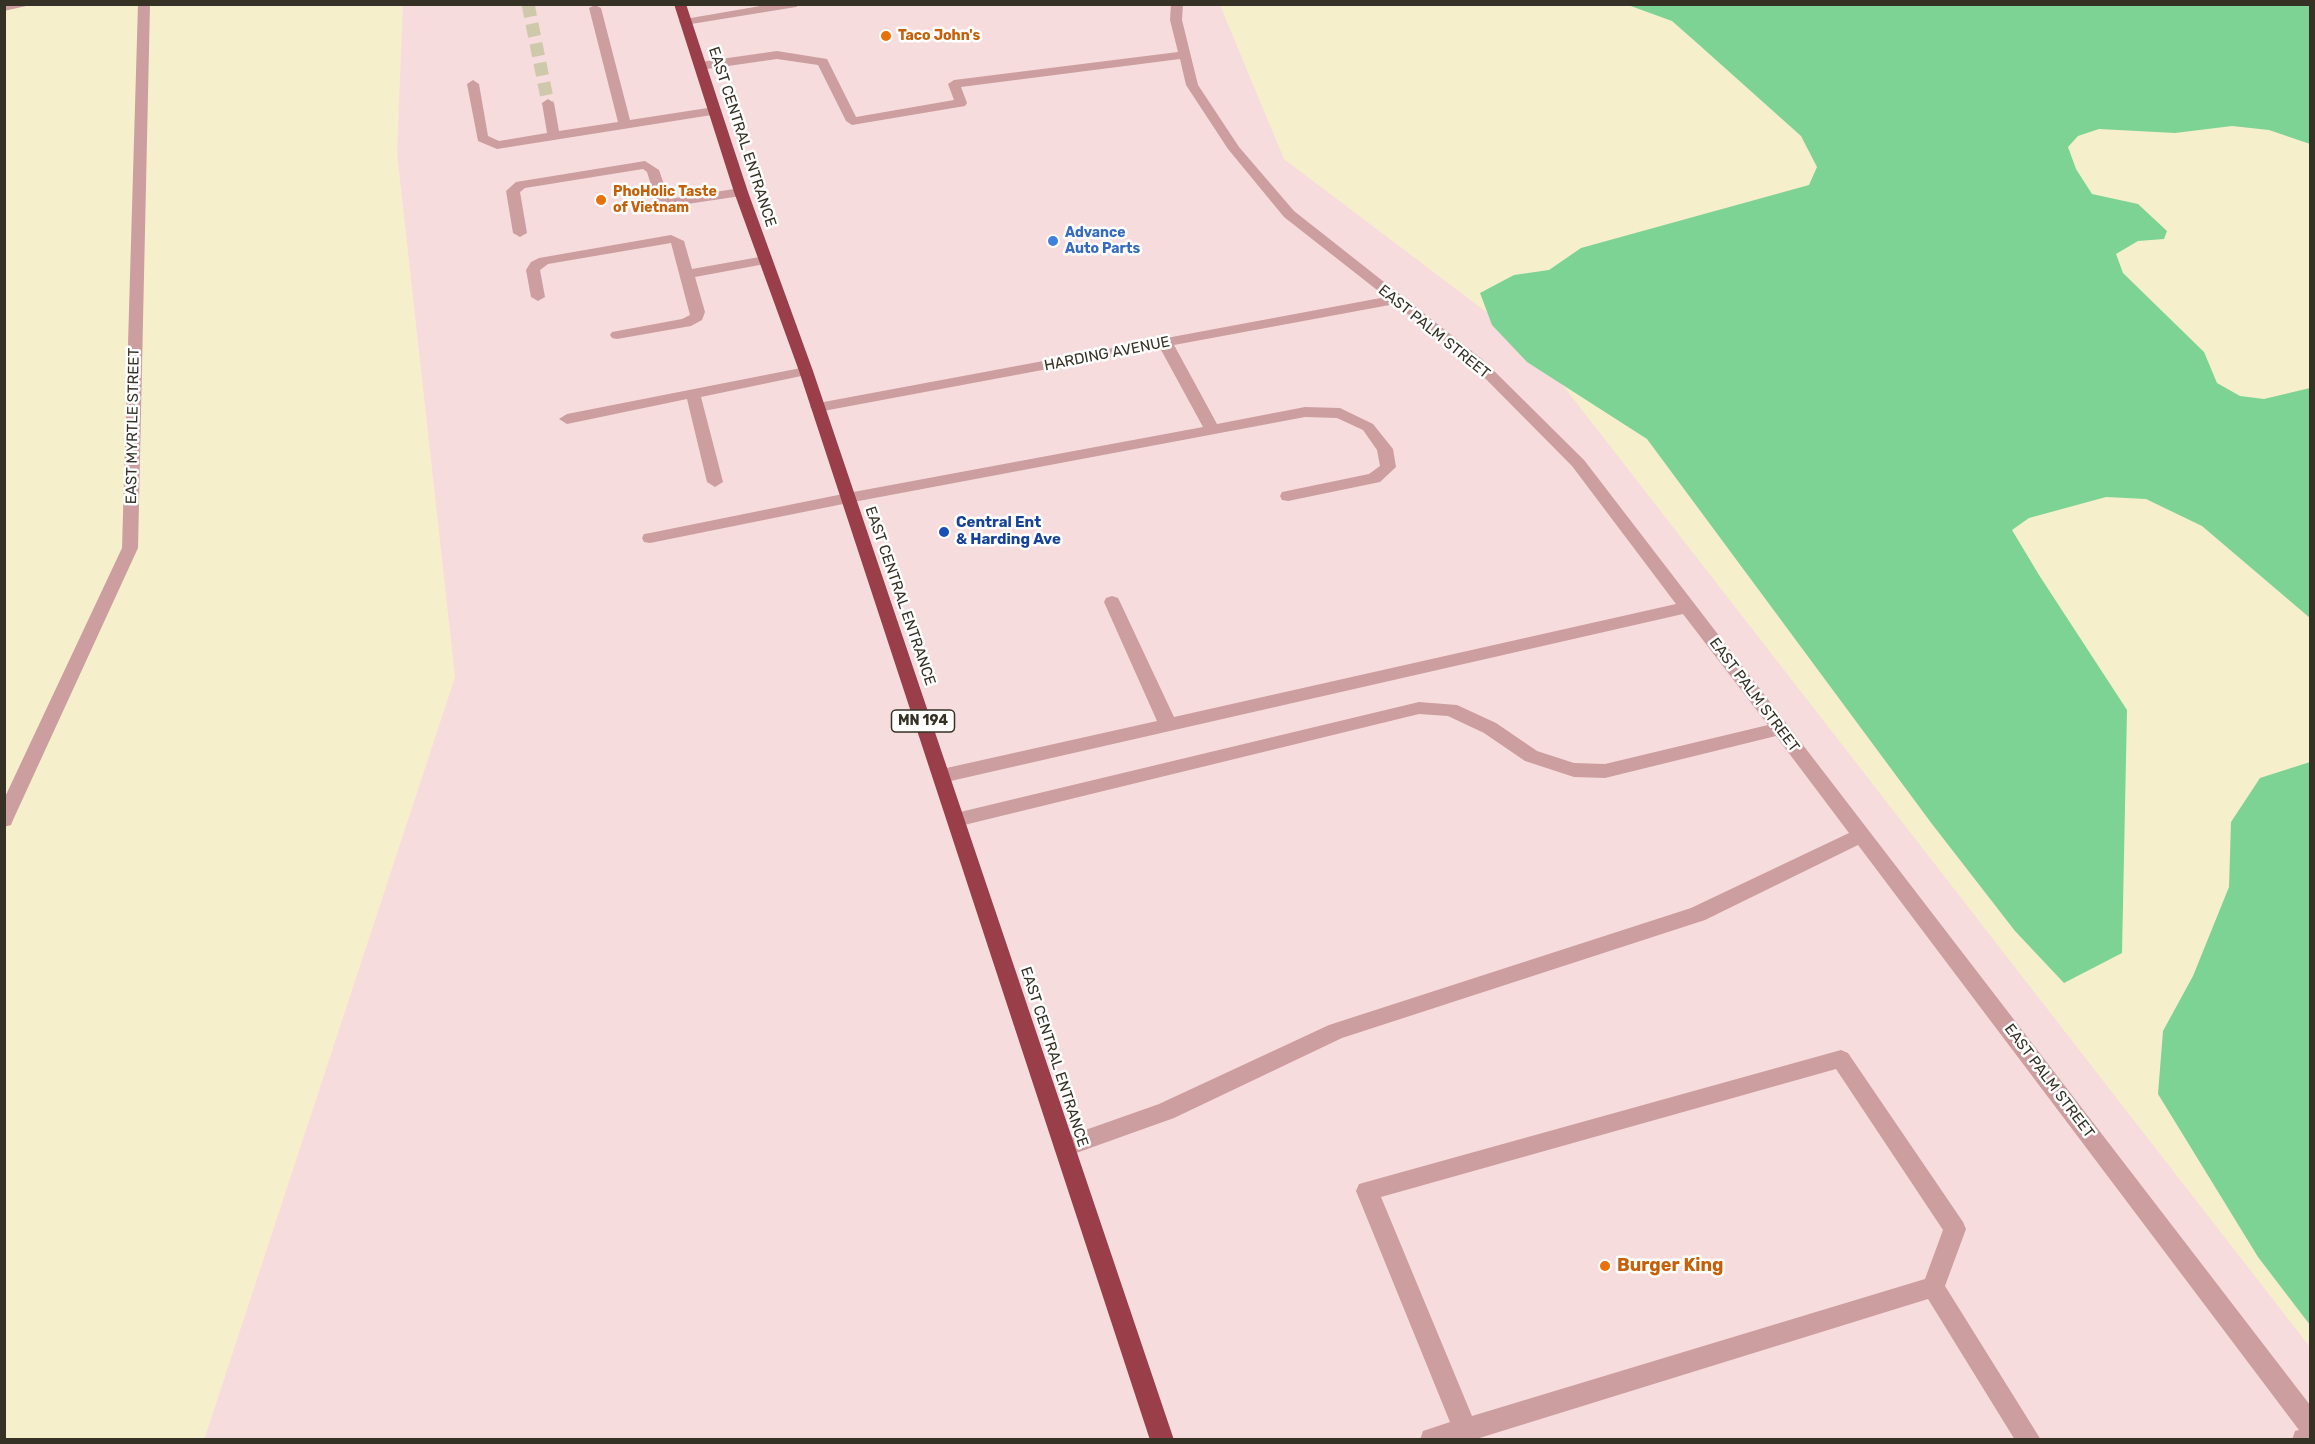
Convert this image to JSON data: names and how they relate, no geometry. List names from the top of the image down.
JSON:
{
  "streets": {
    "highway": ["EAST CENTRAL ENTRANCE", "MN 194"],
    "street": ["EAST PALM STREET", "HARDING AVENUE", "EAST MYRTLE STREET"]
  },
  "crossings": [
    ["EAST CENTRAL ENTRANCE", "HARDING AVENUE"],
    ["EAST PALM STREET", "HARDING AVENUE"]
  ],
  "places": [
    "Taco John's",
    "PhoHolic Taste of Vietnam",
    "Advance Auto Parts",
    "Central Ent & Harding Ave",
    "Burger King"
  ]
}
